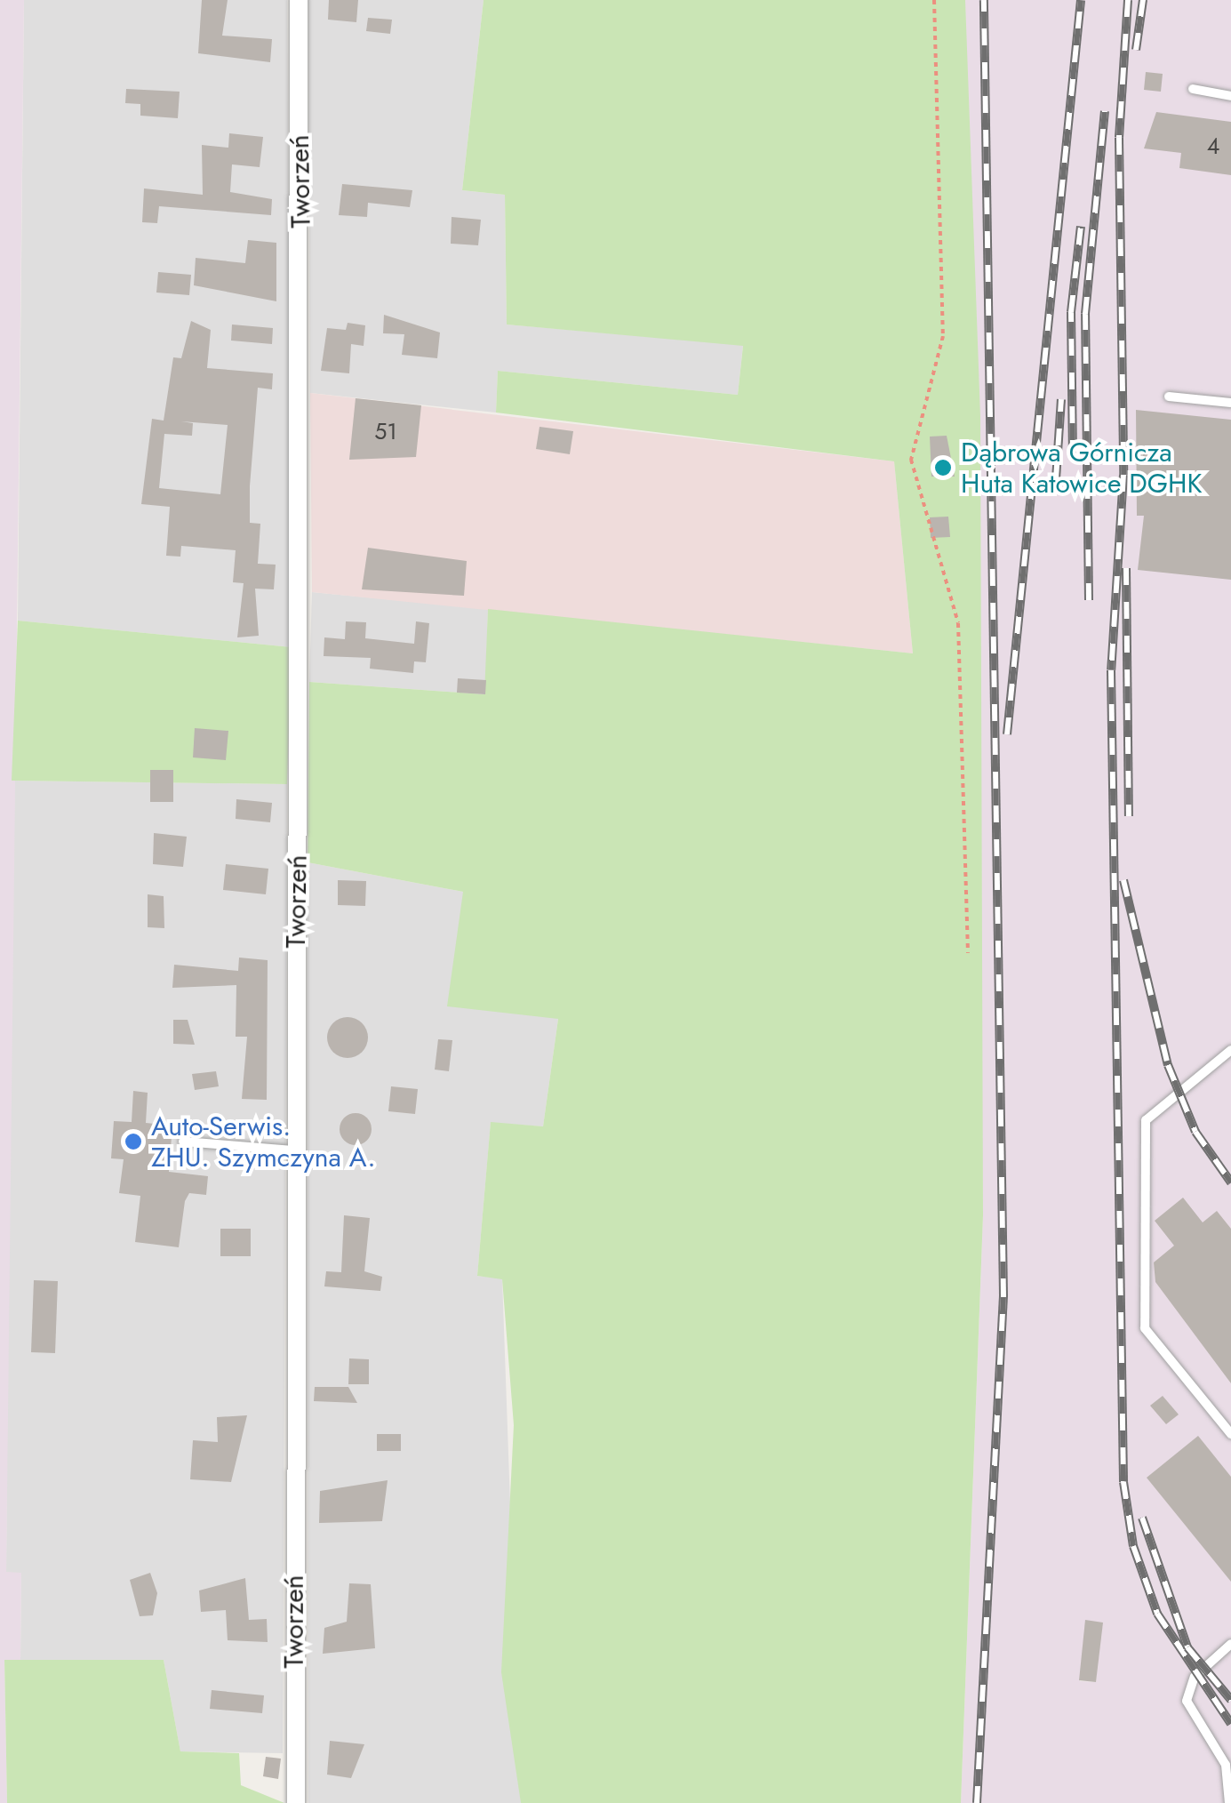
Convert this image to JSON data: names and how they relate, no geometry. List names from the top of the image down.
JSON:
{
  "streets": {
    "street": ["Tworzeń"]
  },
  "places": ["Dąbrowa Górnicza Huta Katowice DGHK", "Auto-Serwis. ZHU. Szymczyna A."],
  "house_numbers": ["4", "51"]
}
